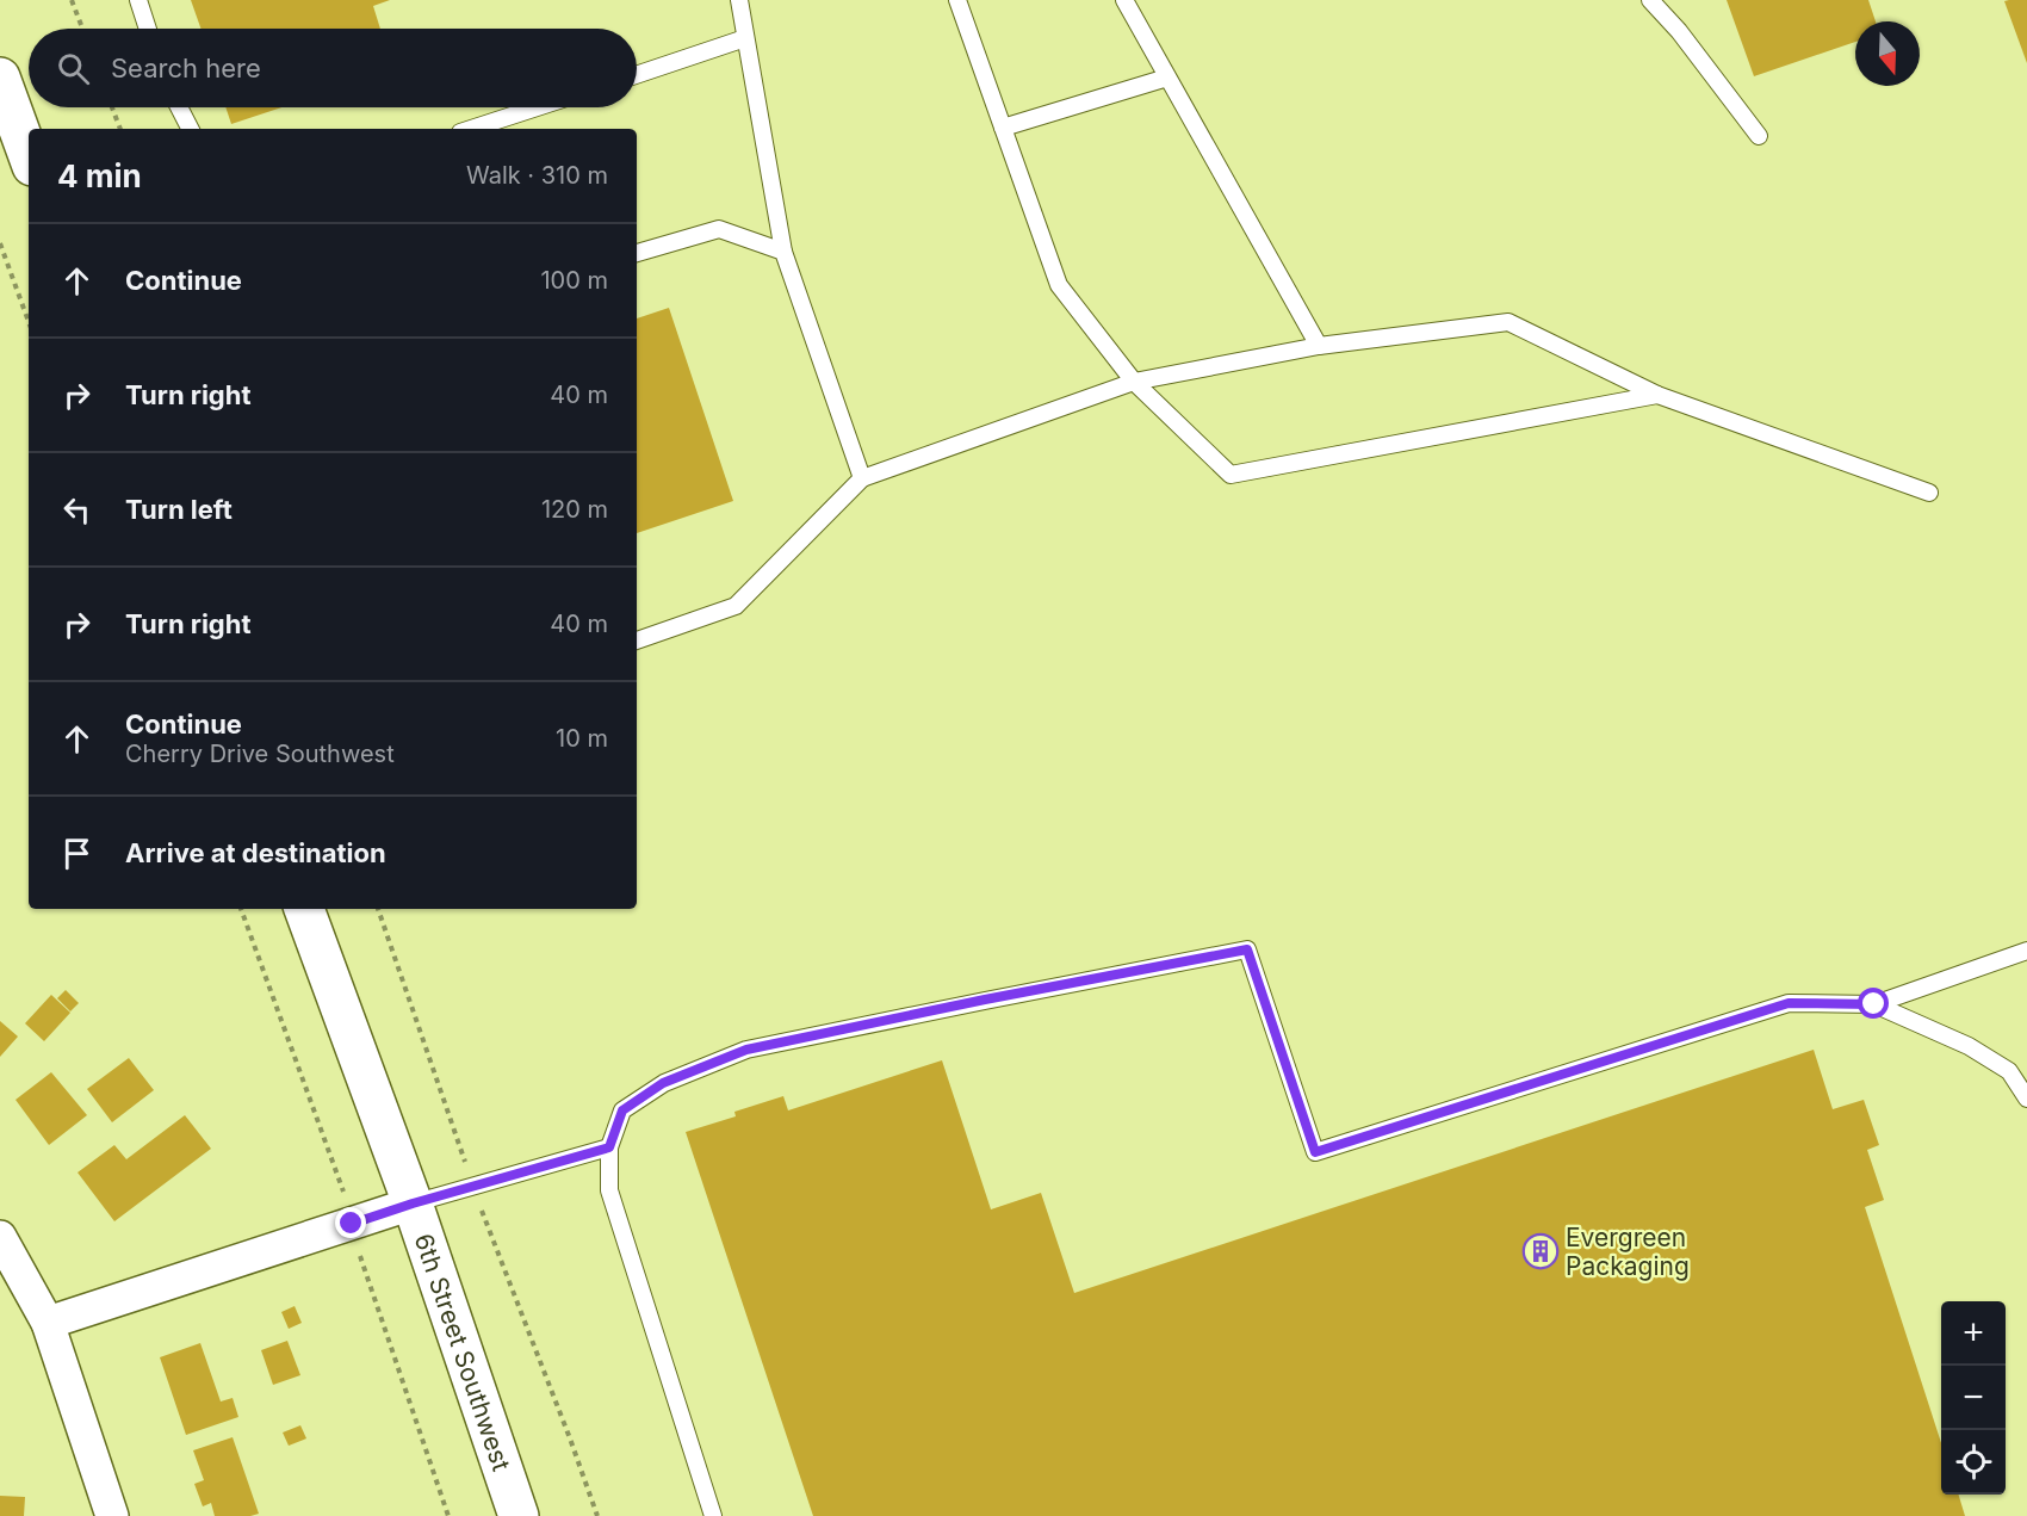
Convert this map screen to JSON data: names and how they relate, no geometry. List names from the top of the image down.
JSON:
{
  "streets": {
    "main road": ["6th Street Southwest"]
  },
  "places": {
    "building": ["Evergreen Packaging"]
  },
  "north": "bottom",
  "page": {
    "search": "Search here",
    "heading": ["4 min", "Walk · 310 m"],
    "list": [
      ["Continue", "100 m"],
      ["Turn right", "40 m"],
      ["Turn left", "120 m"],
      ["Turn right", "40 m"],
      ["Continue", "Cherry Drive Southwest", "10 m"],
      "Arrive at destination"
    ],
    "map_buttons": ["+", "−"]
  }
}
